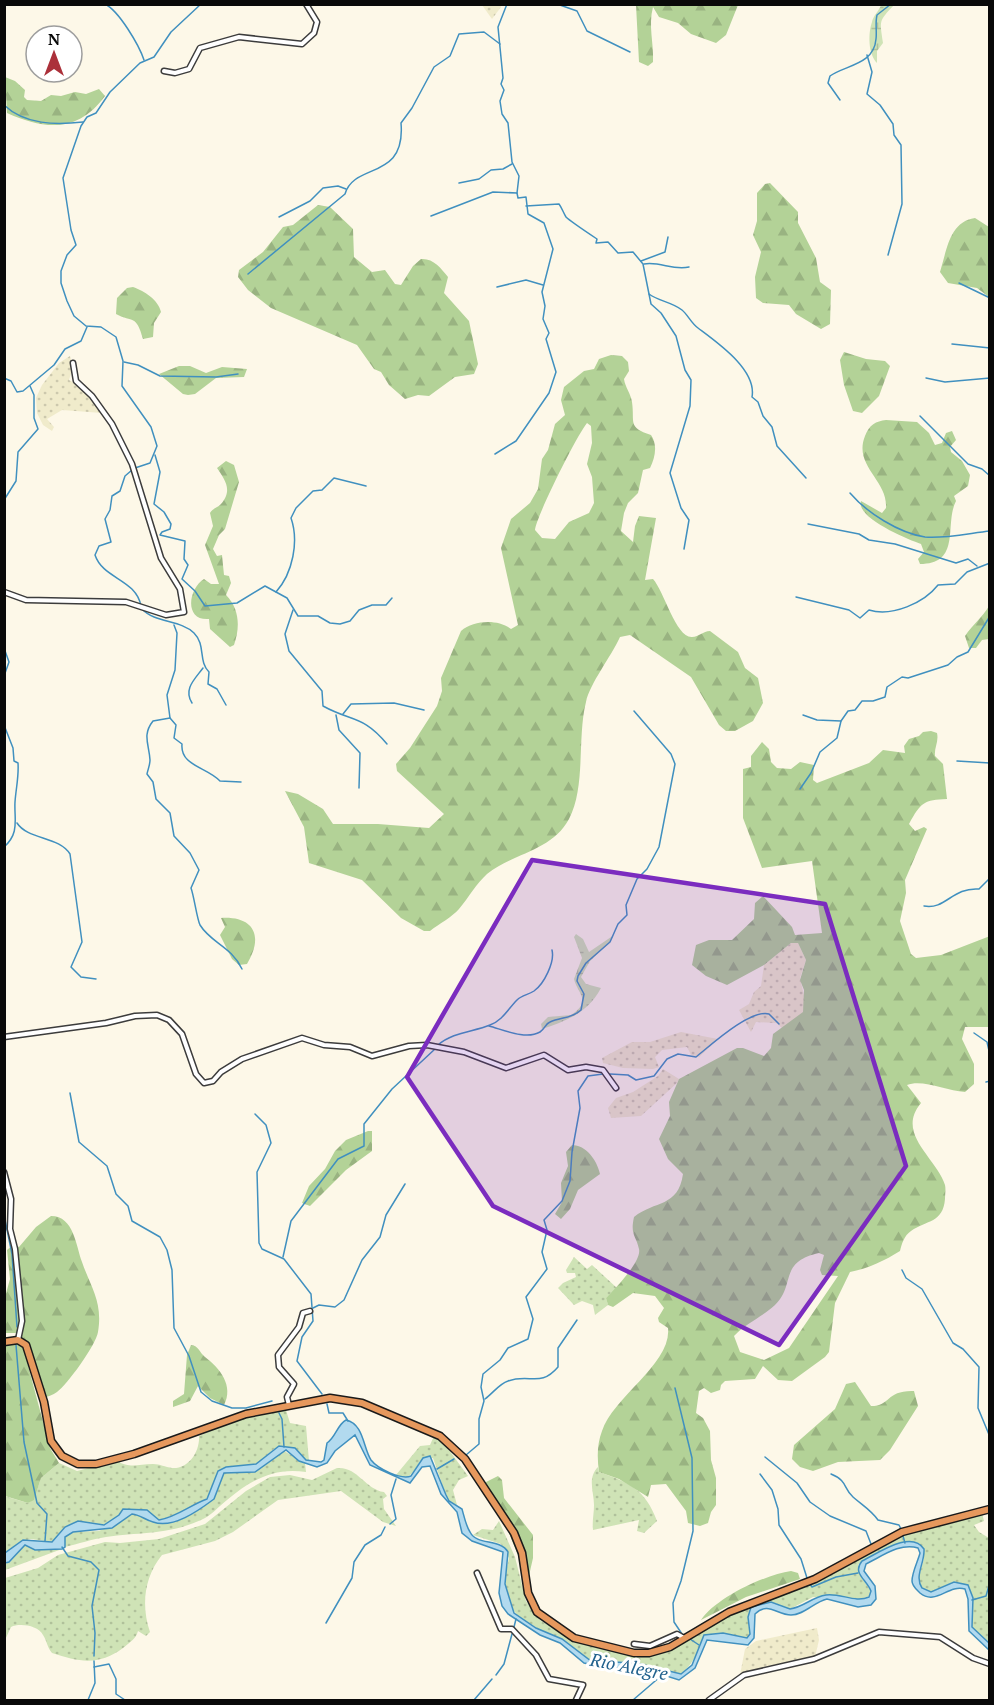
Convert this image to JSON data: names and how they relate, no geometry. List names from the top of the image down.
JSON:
{
  "water": ["Rio Alegre"],
  "north": "top"
}
